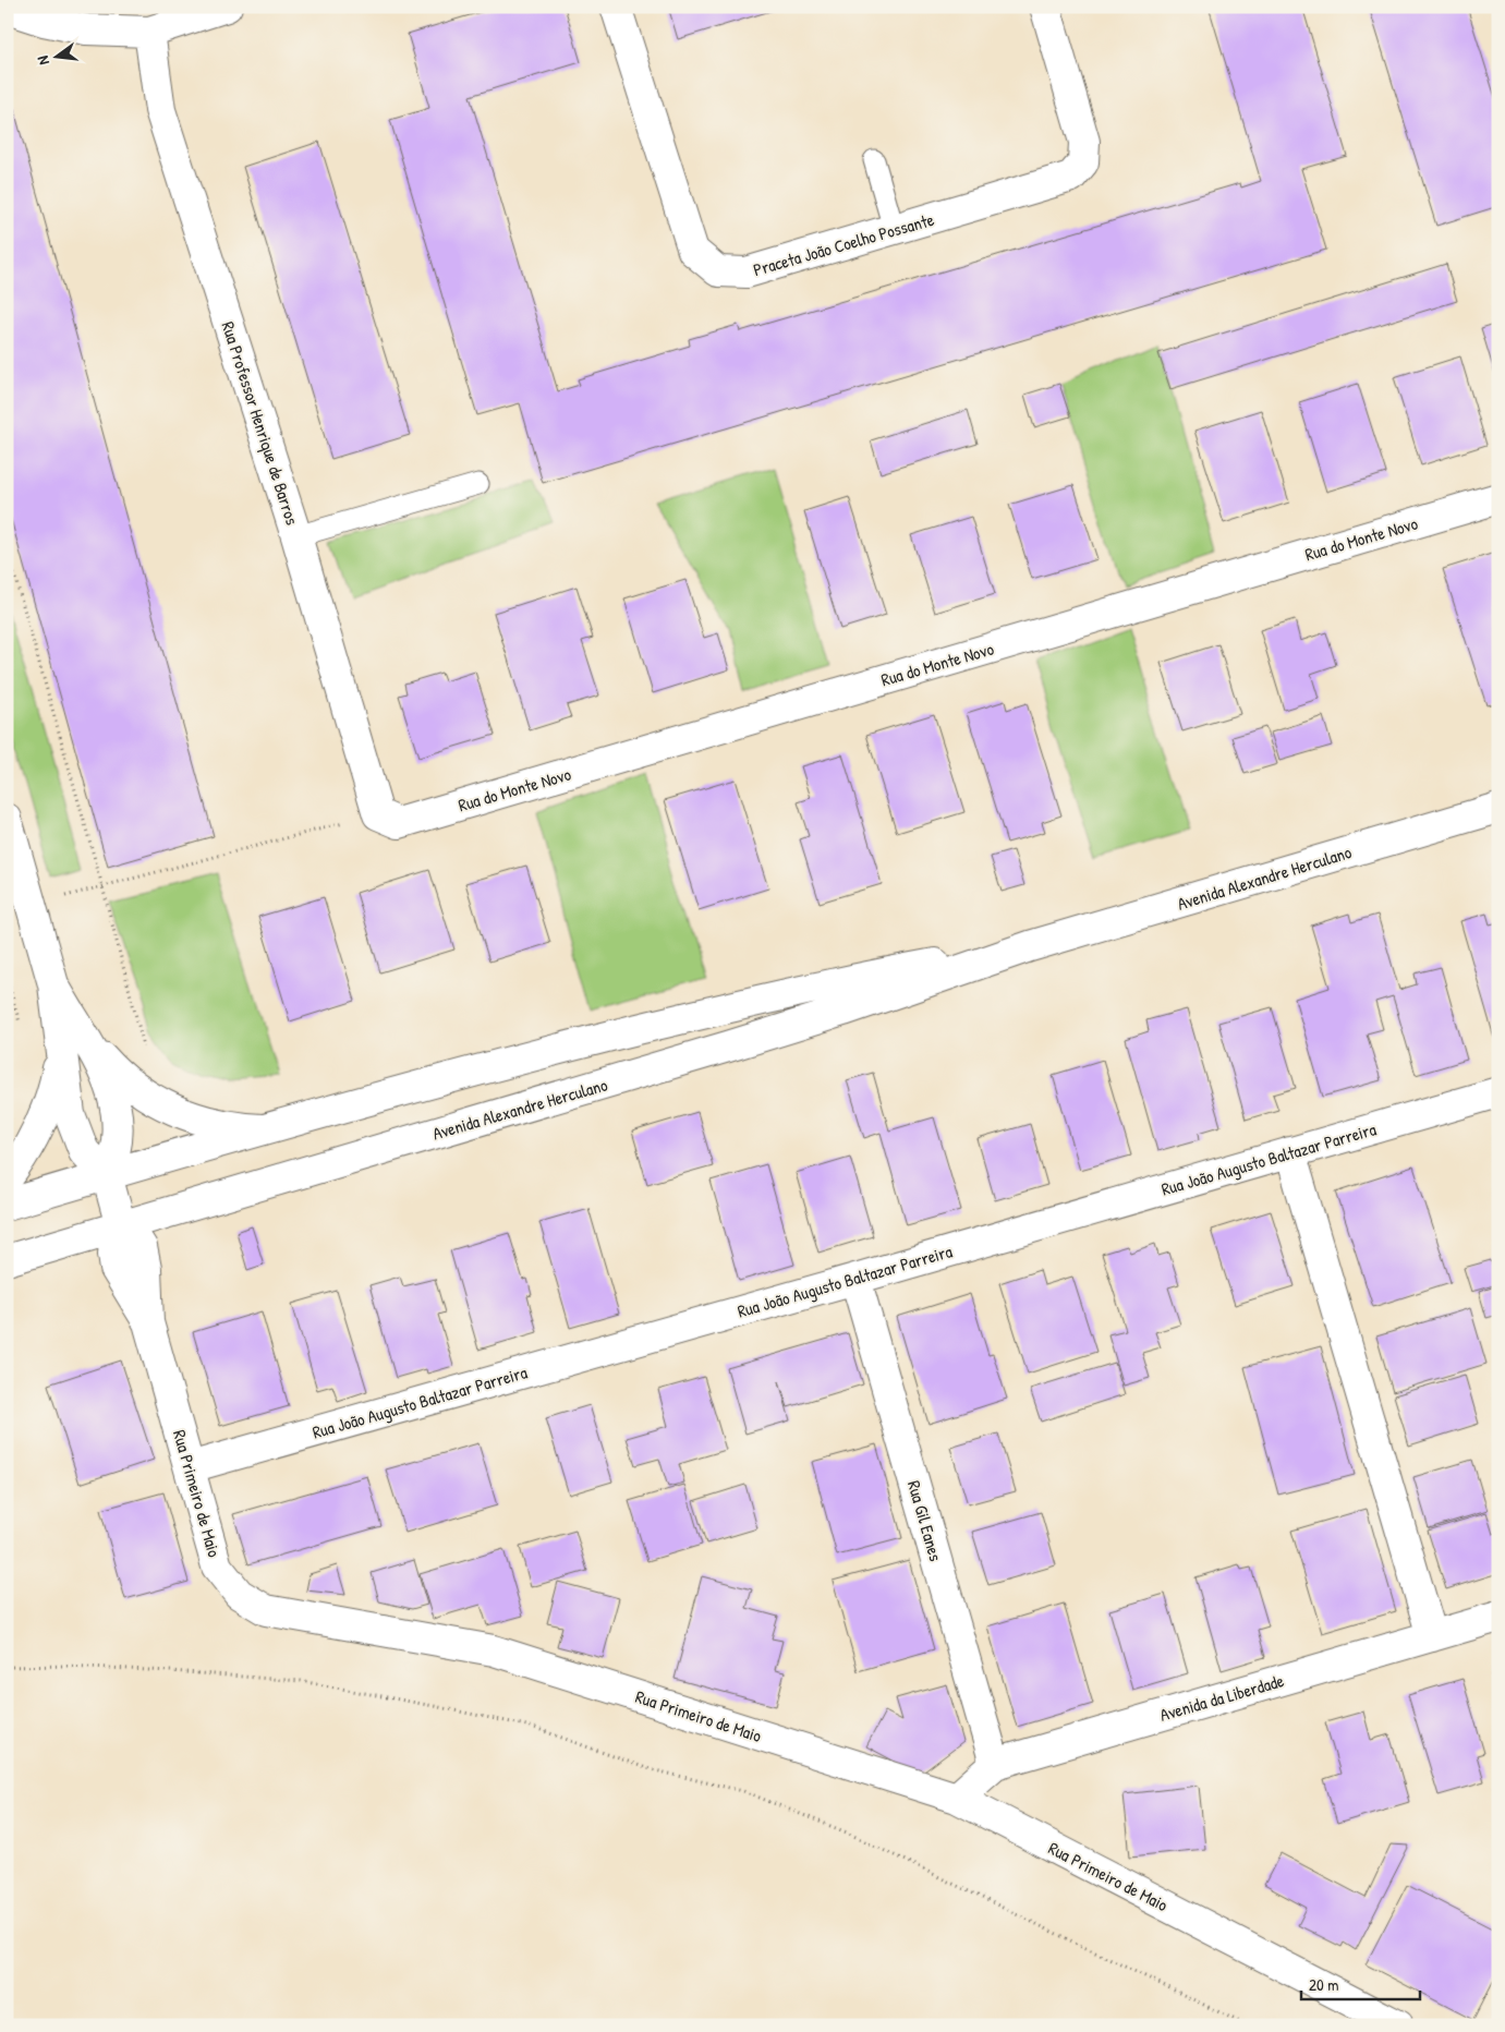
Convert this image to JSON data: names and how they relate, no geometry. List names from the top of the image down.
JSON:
{
  "streets": {
    "street": [
      "Praceta João Coelho Possante",
      "Rua Professor Henrique de Barros",
      "Rua do Monte Novo",
      "Avenida Alexandre Herculano",
      "Rua João Augusto Baltazar Parreira",
      "Rua Primeiro de Maio",
      "Rua Gil Eanes",
      "Avenida da Liberdade"
    ]
  },
  "crossings": [
    ["Rua Professor Henrique de Barros", "Rua do Monte Novo"],
    ["Avenida Alexandre Herculano", "Rua Primeiro de Maio"],
    ["Rua João Augusto Baltazar Parreira", "Rua Primeiro de Maio"],
    ["Rua João Augusto Baltazar Parreira", "Rua Gil Eanes"],
    ["Rua Primeiro de Maio", "Avenida da Liberdade"],
    ["Rua Gil Eanes", "Avenida da Liberdade"]
  ],
  "scale_bar": "20 m",
  "north": "left"
}
